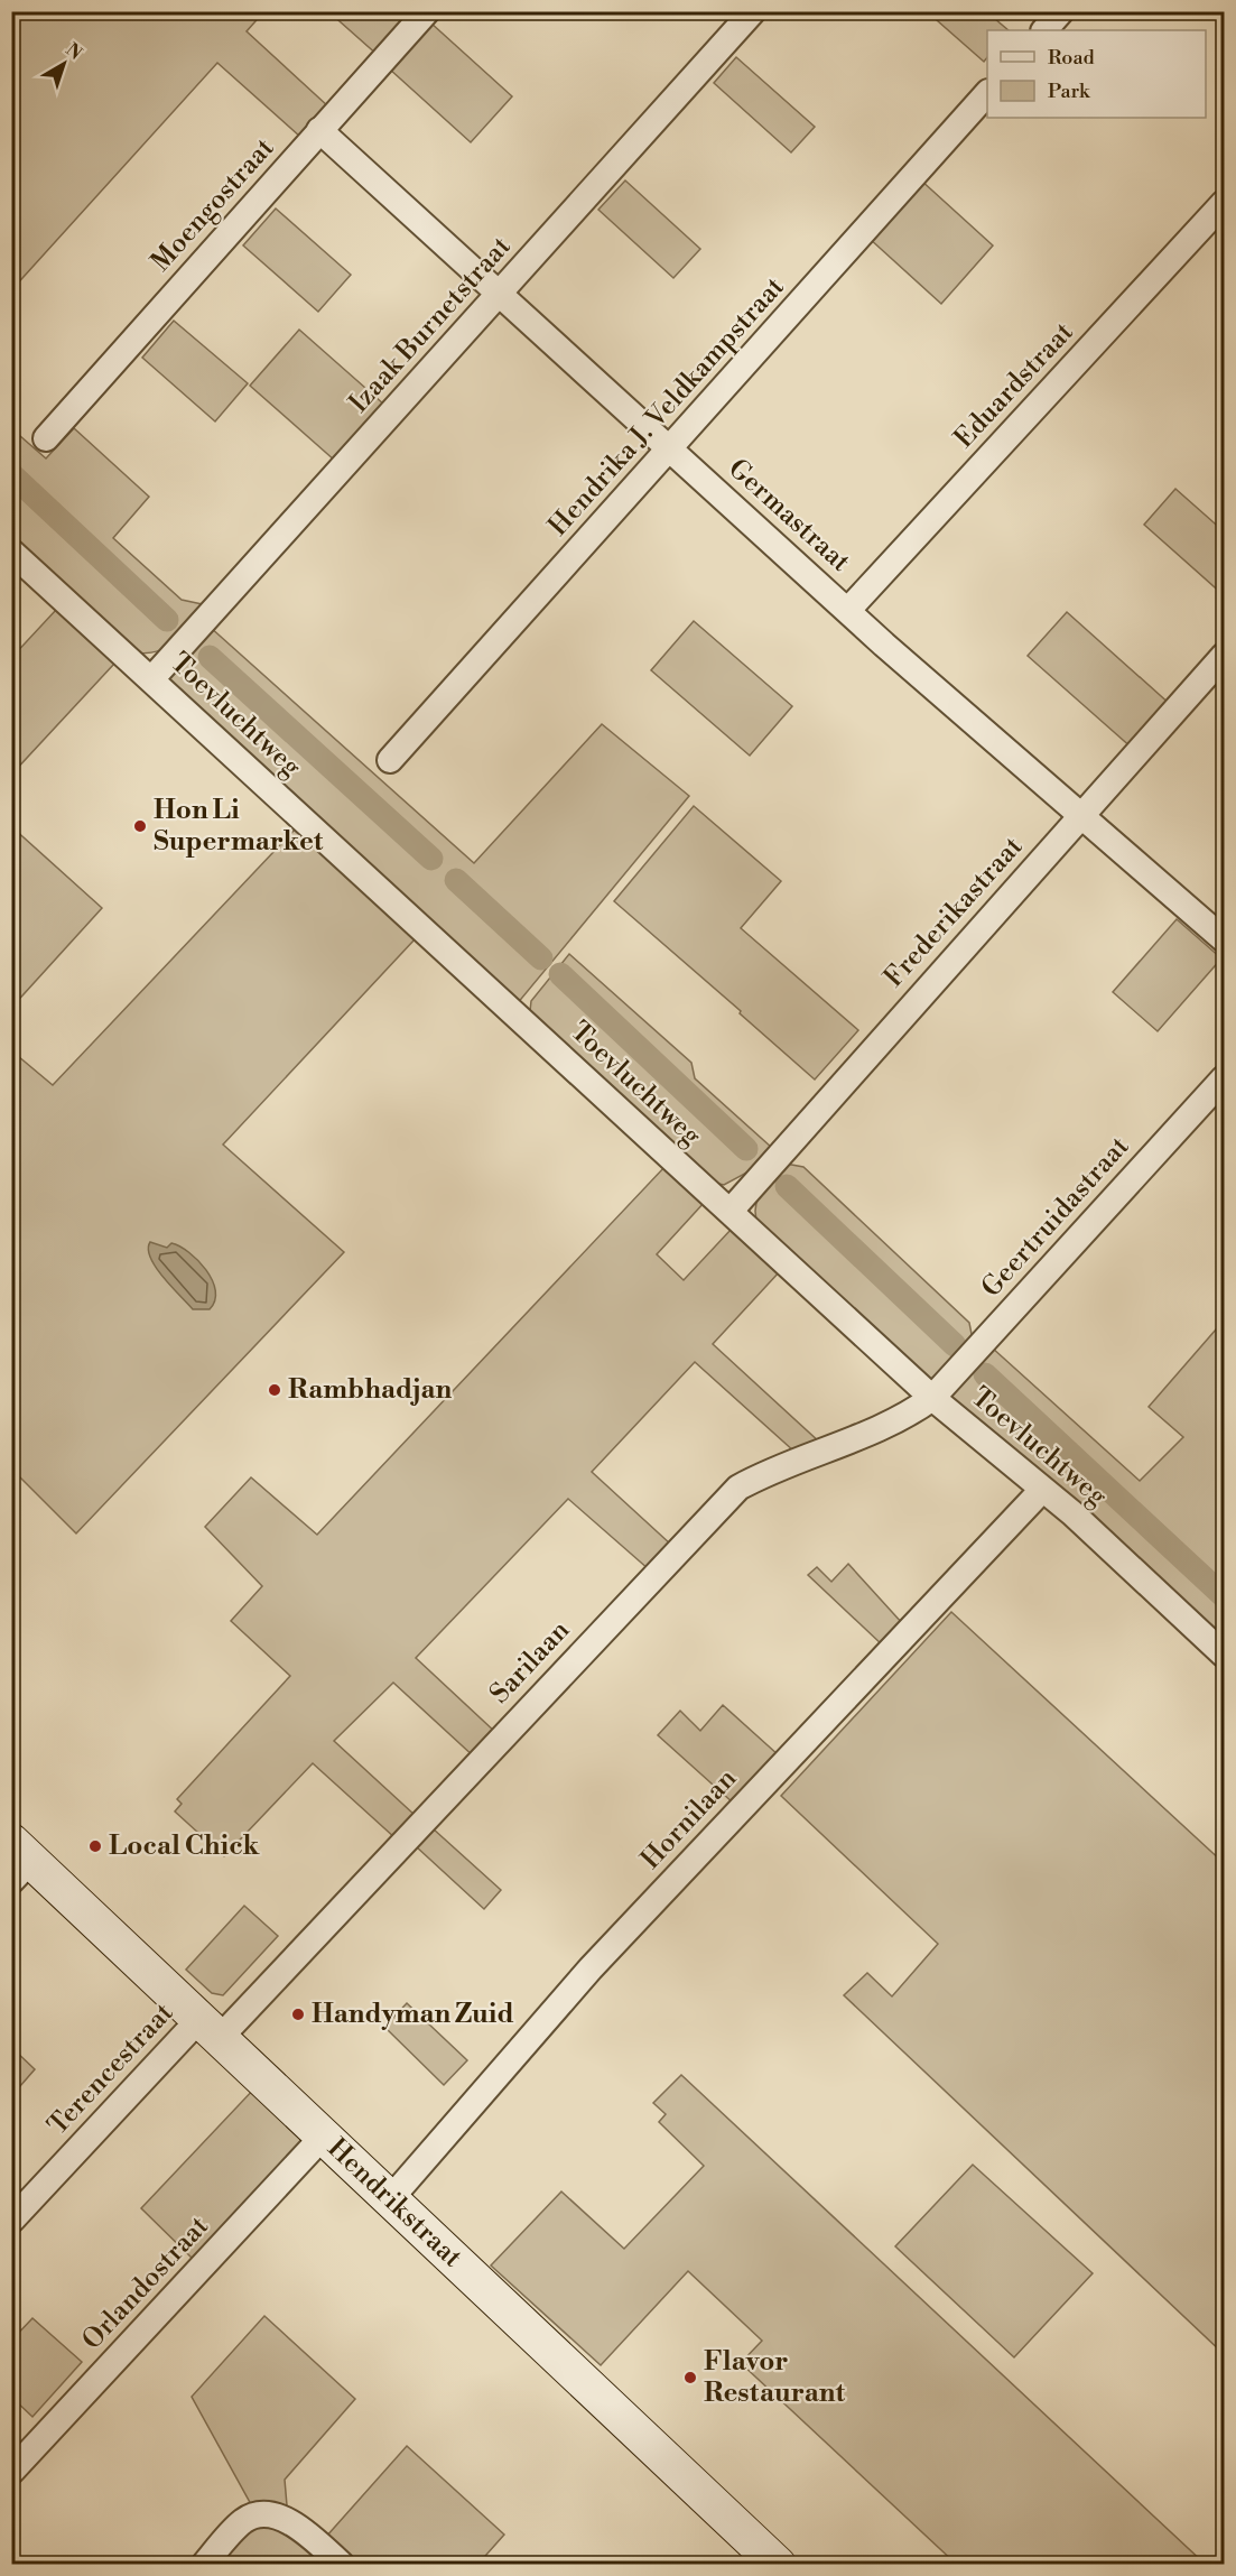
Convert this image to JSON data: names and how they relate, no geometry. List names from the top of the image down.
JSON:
{
  "streets": {
    "street": [
      "Moengostraat",
      "Izaak Burnetstraat",
      "Eduardstraat",
      "Hendrika J. Veldkampstraat",
      "Germastraat",
      "Toevluchtweg",
      "Frederikastraat",
      "Geertruidastraat",
      "Sarilaan",
      "Hornilaan",
      "Terencestraat",
      "Hendrikstraat",
      "Orlandostraat"
    ]
  },
  "crossings": [
    ["Moengostraat", "Germastraat"],
    ["Izaak Burnetstraat", "Germastraat"],
    ["Izaak Burnetstraat", "Toevluchtweg"],
    ["Eduardstraat", "Germastraat"],
    ["Hendrika J. Veldkampstraat", "Germastraat"],
    ["Germastraat", "Frederikastraat"],
    ["Toevluchtweg", "Frederikastraat"],
    ["Toevluchtweg", "Geertruidastraat"],
    ["Toevluchtweg", "Sarilaan"],
    ["Toevluchtweg", "Hornilaan"],
    ["Geertruidastraat", "Sarilaan"],
    ["Sarilaan", "Terencestraat"],
    ["Sarilaan", "Hendrikstraat"],
    ["Hornilaan", "Hendrikstraat"],
    ["Terencestraat", "Hendrikstraat"],
    ["Hendrikstraat", "Orlandostraat"]
  ],
  "places": [
    "Hon Li Supermarket",
    "Rambhadjan",
    "Local Chick",
    "Handyman Zuid",
    "Flavor Restaurant"
  ],
  "legend": ["Road", "Park"],
  "north": "top right"
}
